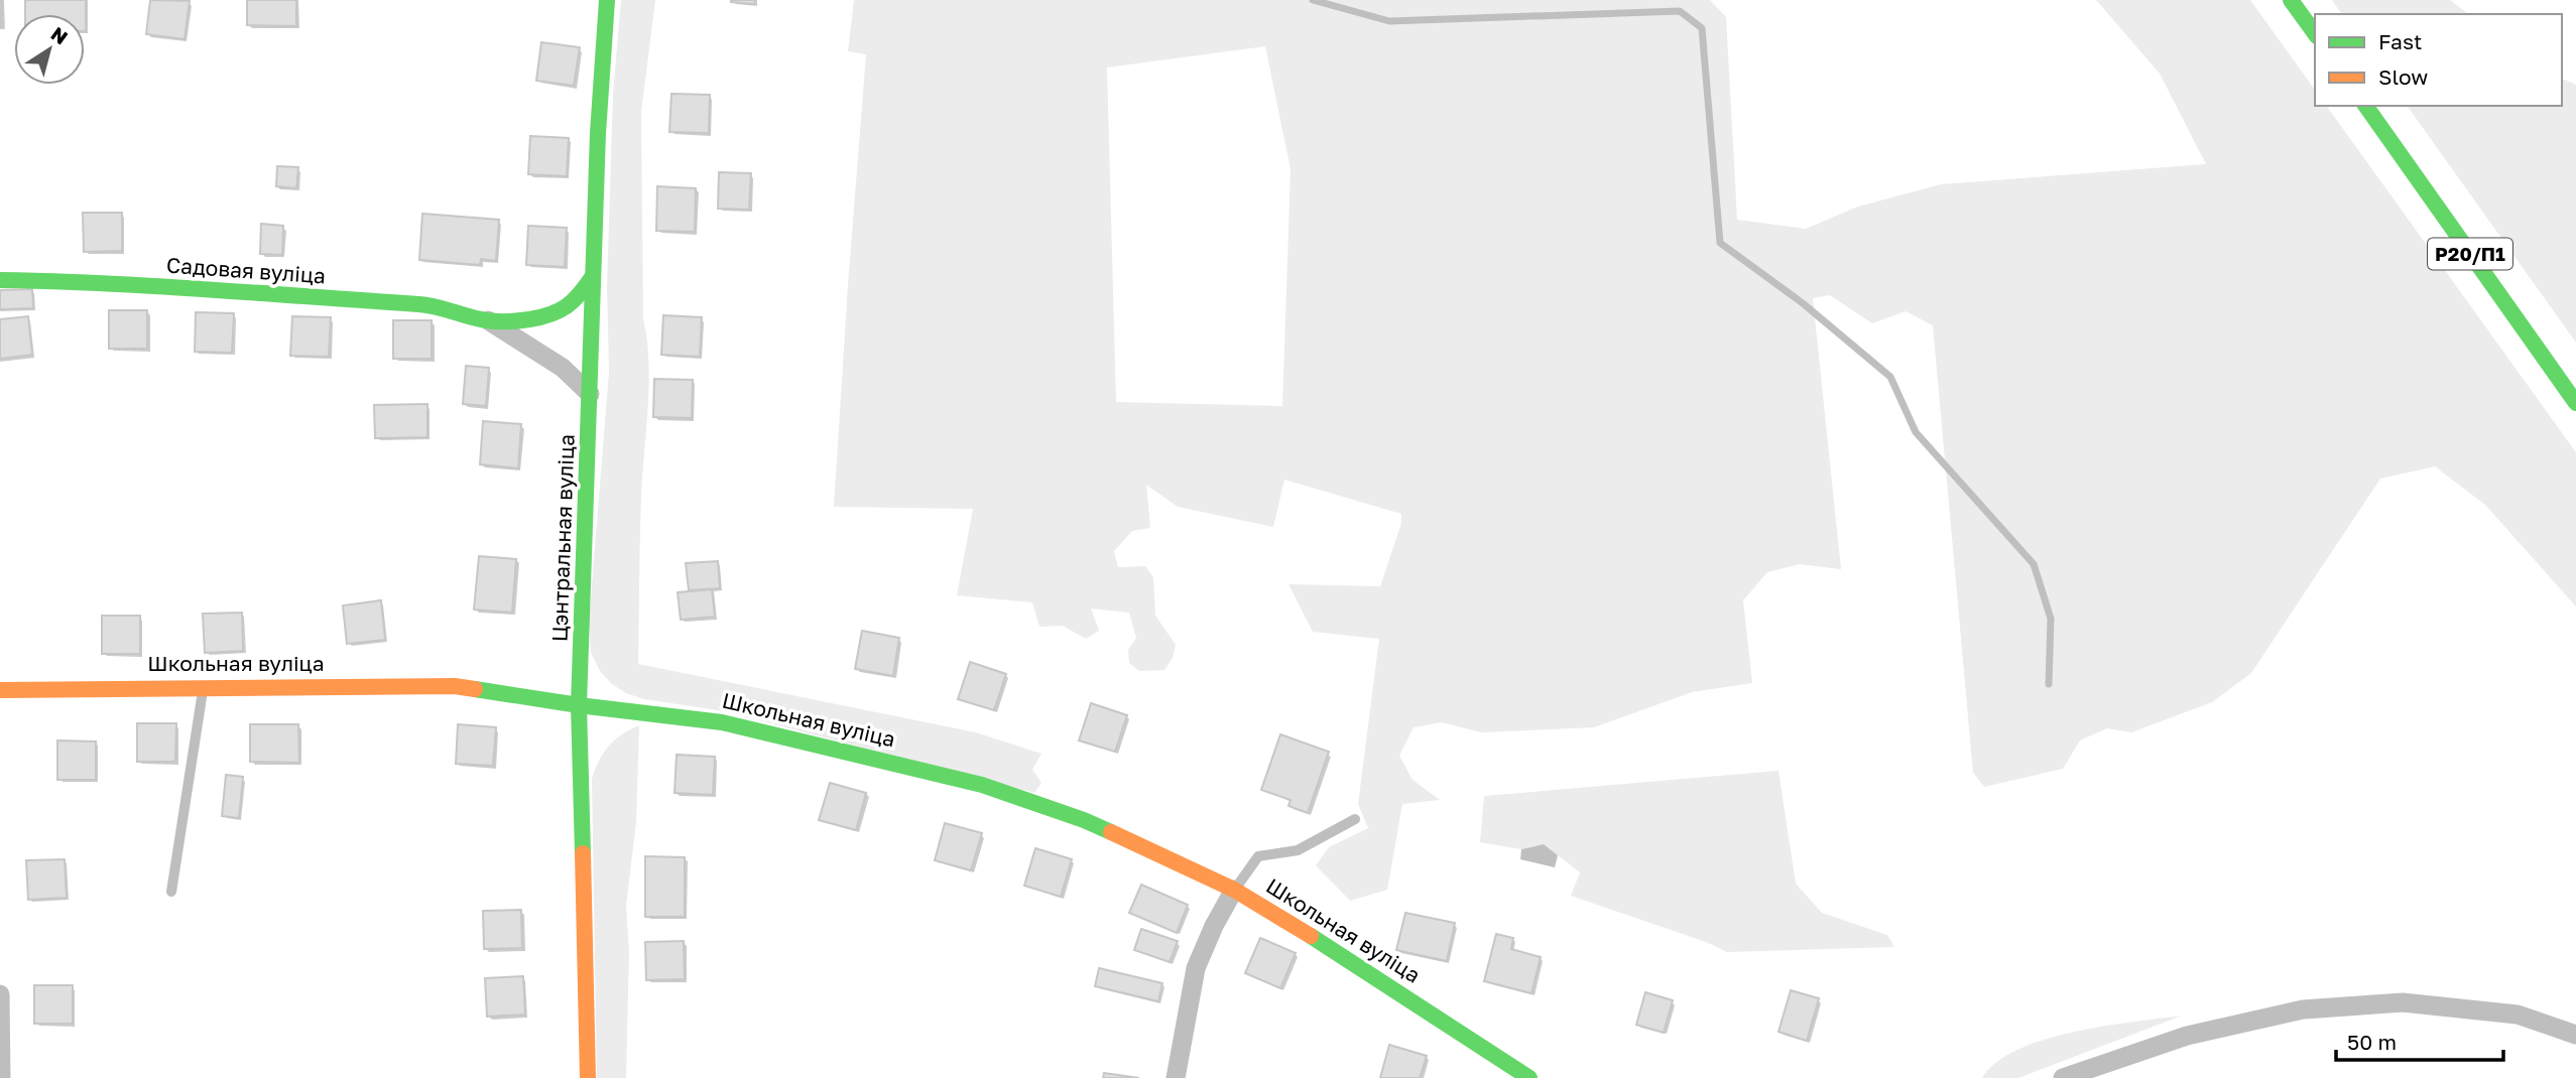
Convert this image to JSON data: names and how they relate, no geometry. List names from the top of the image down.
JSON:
{
  "streets": {
    "street": [
      "Р20/П1",
      "Садовая вуліца",
      "Цэнтральная вуліца",
      "Школьная вуліца"
    ]
  },
  "crossings": [
    ["Садовая вуліца", "Цэнтральная вуліца"],
    ["Цэнтральная вуліца", "Школьная вуліца"]
  ],
  "legend": ["Fast", "Slow"],
  "scale_bar": "50 m",
  "north": "top right"
}
